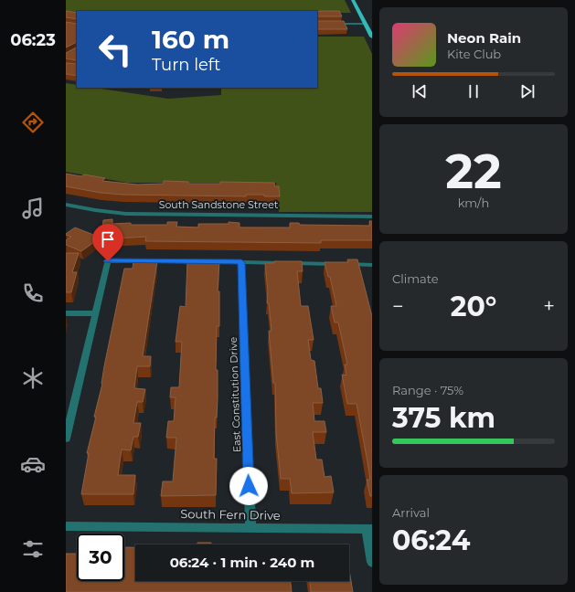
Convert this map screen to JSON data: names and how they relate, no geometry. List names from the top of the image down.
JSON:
{
  "streets": {
    "street": ["South Sandstone Street", "East Constitution Drive", "South Fern Drive"]
  },
  "crossings": [
    ["East Constitution Drive", "South Fern Drive"]
  ],
  "page": {
    "tabs": "06:23",
    "turn": ["160 m", "Turn left"],
    "song": ["Neon Rain", "Kite Club"],
    "tile": [
      ["22", "km/h"],
      "Climate",
      ["Range · 75%", "375 km"],
      ["Arrival", "06:24"]
    ],
    "heat": ["−", "20°", "+"],
    "limit": "30",
    "trip": "06:24 · 1 min · 240 m"
  }
}
